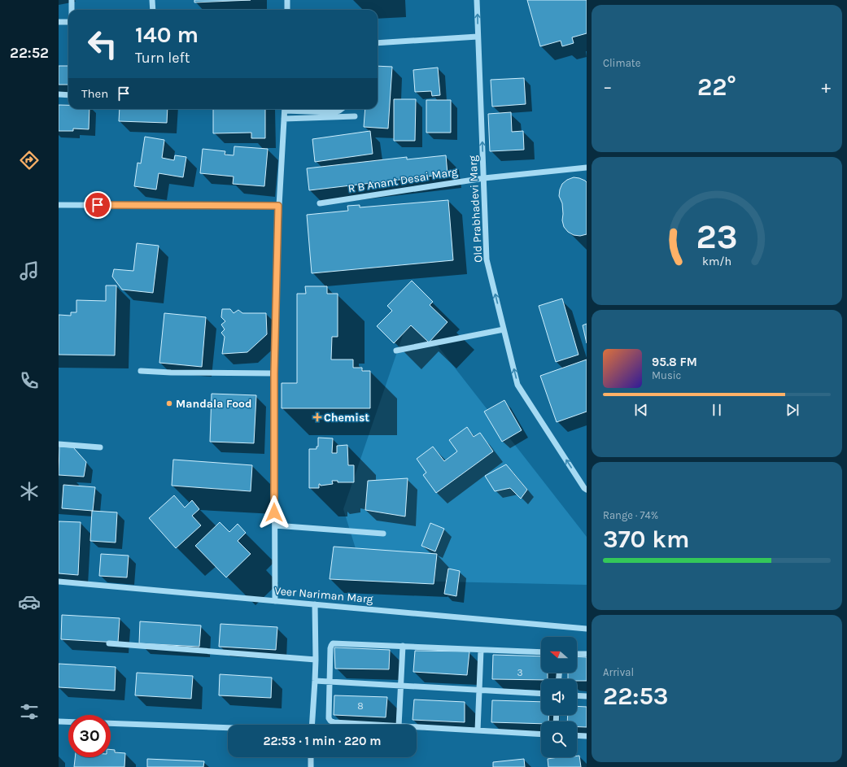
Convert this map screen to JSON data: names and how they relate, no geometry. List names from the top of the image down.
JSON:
{
  "streets": {
    "street": ["R B Anant Desai Marg", "Old Prabhadevi Marg", "Veer Nariman Marg"]
  },
  "crossings": [
    ["R B Anant Desai Marg", "Old Prabhadevi Marg"]
  ],
  "one_way": ["Old Prabhadevi Marg"],
  "places": {
    "other": ["Mandala Food"],
    "health": ["Chemist"]
  },
  "house_numbers": ["3", "8"],
  "north": "left",
  "page": {
    "tabs": "22:52",
    "tile": [
      "Climate",
      ["Range · 74%", "370 km"],
      ["Arrival", "22:53"]
    ],
    "turn": ["140 m", "Turn left"],
    "heat": ["−", "22°", "+"],
    "then": "Then",
    "song": ["95.8 FM", "Music"],
    "limit": "30",
    "trip": "22:53 · 1 min · 220 m",
    "gauge": ["23", "km/h"]
  }
}
